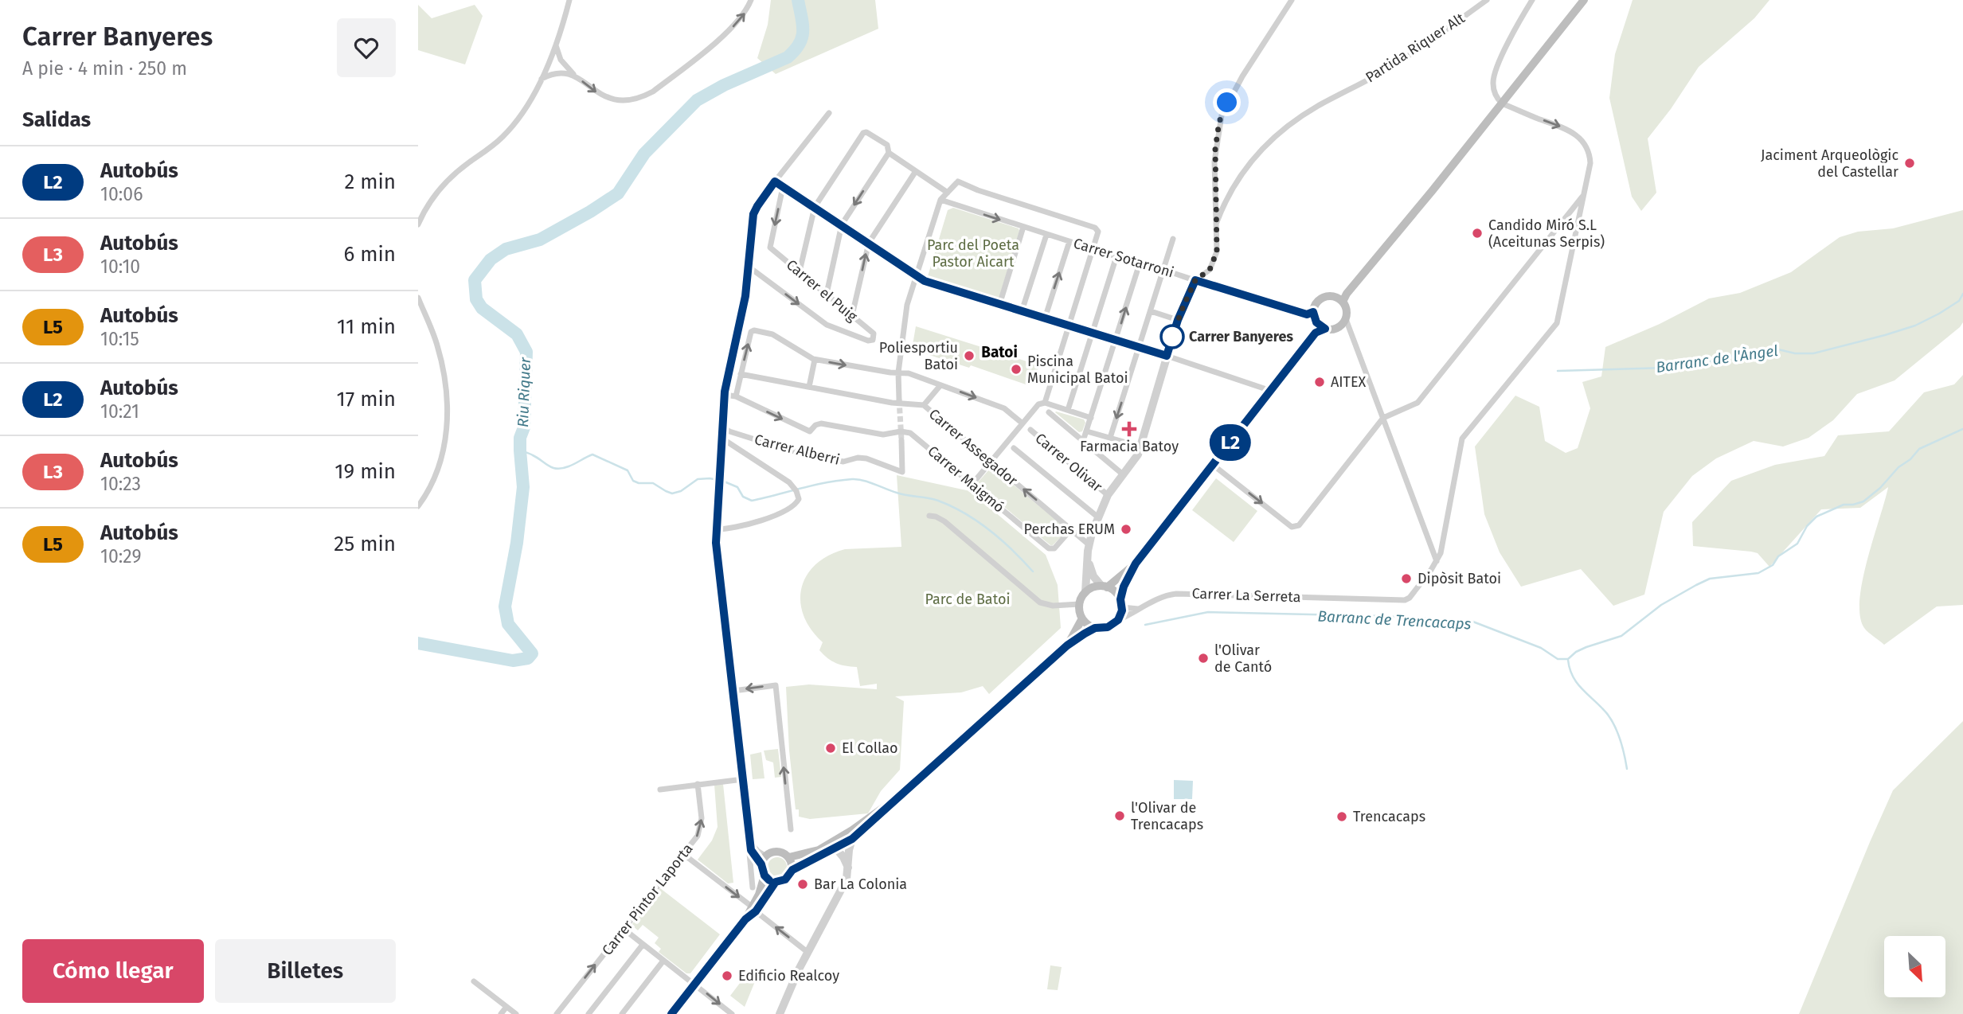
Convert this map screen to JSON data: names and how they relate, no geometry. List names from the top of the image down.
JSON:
{
  "streets": {
    "street": [
      "Partida Riquer Alt",
      "Carrer Sotarroni",
      "Carrer el Puig",
      "Carrer Assegador",
      "Carrer Alberri",
      "Carrer Olivar",
      "Carrer Maigmó",
      "Carrer La Serreta",
      "Carrer Pintor Laporta"
    ]
  },
  "crossings": [
    ["Carrer Assegador", "Carrer Olivar"],
    ["Carrer Assegador", "Carrer Maigmó"]
  ],
  "one_way": ["Carrer Olivar", "Carrer Maigmó"],
  "districts": ["Batoi"],
  "water": ["Barranc de l'Àngel", "Riu Riquer", "Barranc de Trencacaps"],
  "parks": ["Parc del Poeta Pastor Aicart", "Parc de Batoi"],
  "places": {
    "other": [
      "Jaciment Arqueològic del Castellar",
      "Candido Miró S.L (Aceitunas Serpis)",
      "Carrer Banyeres",
      "Poliesportiu Batoi",
      "Piscina Municipal Batoi",
      "AITEX",
      "Perchas ERUM",
      "Dipòsit Batoi",
      "l'Olivar de Cantó",
      "El Collao",
      "l'Olivar de Trencacaps",
      "Trencacaps",
      "Bar La Colonia",
      "Edificio Realcoy"
    ],
    "health": ["Farmacia Batoy"]
  },
  "lines": ["bus line L2"],
  "north": "bottom right",
  "page": {
    "heading": [
      ["Carrer Banyeres", "A pie · 4 min · 250 m"],
      "Salidas"
    ],
    "on_map": "L2",
    "list": [
      {
        "mark": "L2",
        "name": "Autobús",
        "note": "10:06",
        "value": "2 min"
      },
      {
        "mark": "L3",
        "name": "Autobús",
        "note": "10:10",
        "value": "6 min"
      },
      {
        "mark": "L5",
        "name": "Autobús",
        "note": "10:15",
        "value": "11 min"
      },
      {
        "mark": "L2",
        "name": "Autobús",
        "note": "10:21",
        "value": "17 min"
      },
      {
        "mark": "L3",
        "name": "Autobús",
        "note": "10:23",
        "value": "19 min"
      },
      {
        "mark": "L5",
        "name": "Autobús",
        "note": "10:29",
        "value": "25 min"
      }
    ],
    "buttons": ["Cómo llegar", "Billetes"]
  }
}
